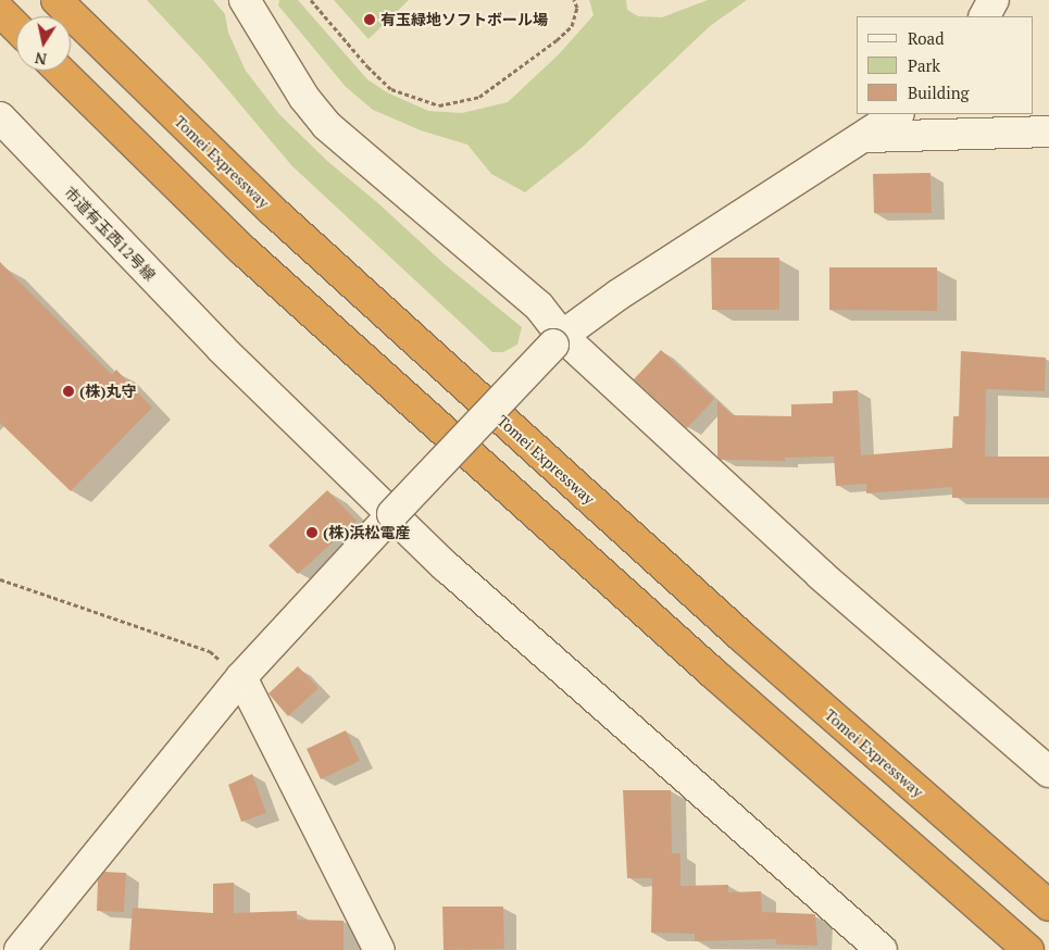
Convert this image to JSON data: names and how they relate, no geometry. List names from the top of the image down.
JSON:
{
  "streets": {
    "highway": ["Tomei Expressway"],
    "street": ["市道有玉西12号線"]
  },
  "places": ["有玉緑地ソフトボール場", "(株)丸守", "(株)浜松電産"],
  "legend": ["Road", "Park", "Building"],
  "north": "bottom"
}
